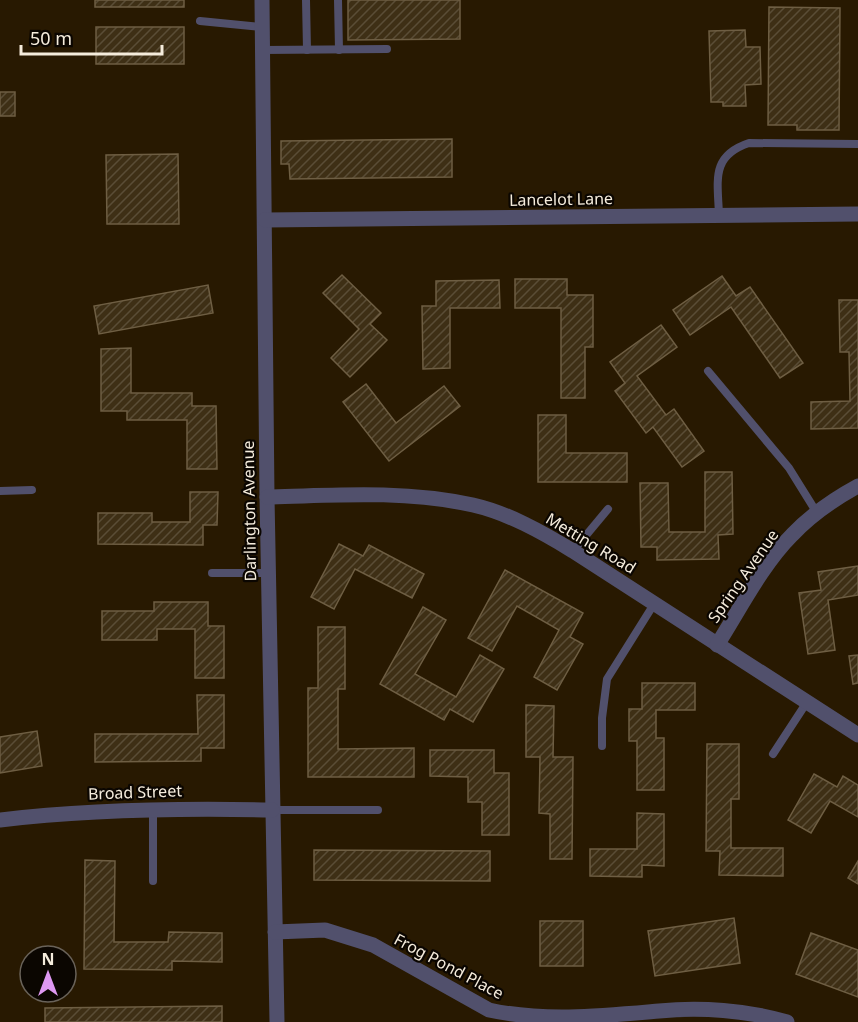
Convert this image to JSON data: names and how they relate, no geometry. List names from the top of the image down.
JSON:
{
  "streets": {
    "street": [
      "Lancelot Lane",
      "Darlington Avenue",
      "Metting Road",
      "Spring Avenue",
      "Broad Street",
      "Frog Pond Place"
    ]
  },
  "crossings": [
    ["Lancelot Lane", "Darlington Avenue"],
    ["Darlington Avenue", "Metting Road"],
    ["Darlington Avenue", "Broad Street"],
    ["Darlington Avenue", "Frog Pond Place"],
    ["Metting Road", "Spring Avenue"]
  ],
  "scale_bar": "50 m",
  "north": "top"
}
